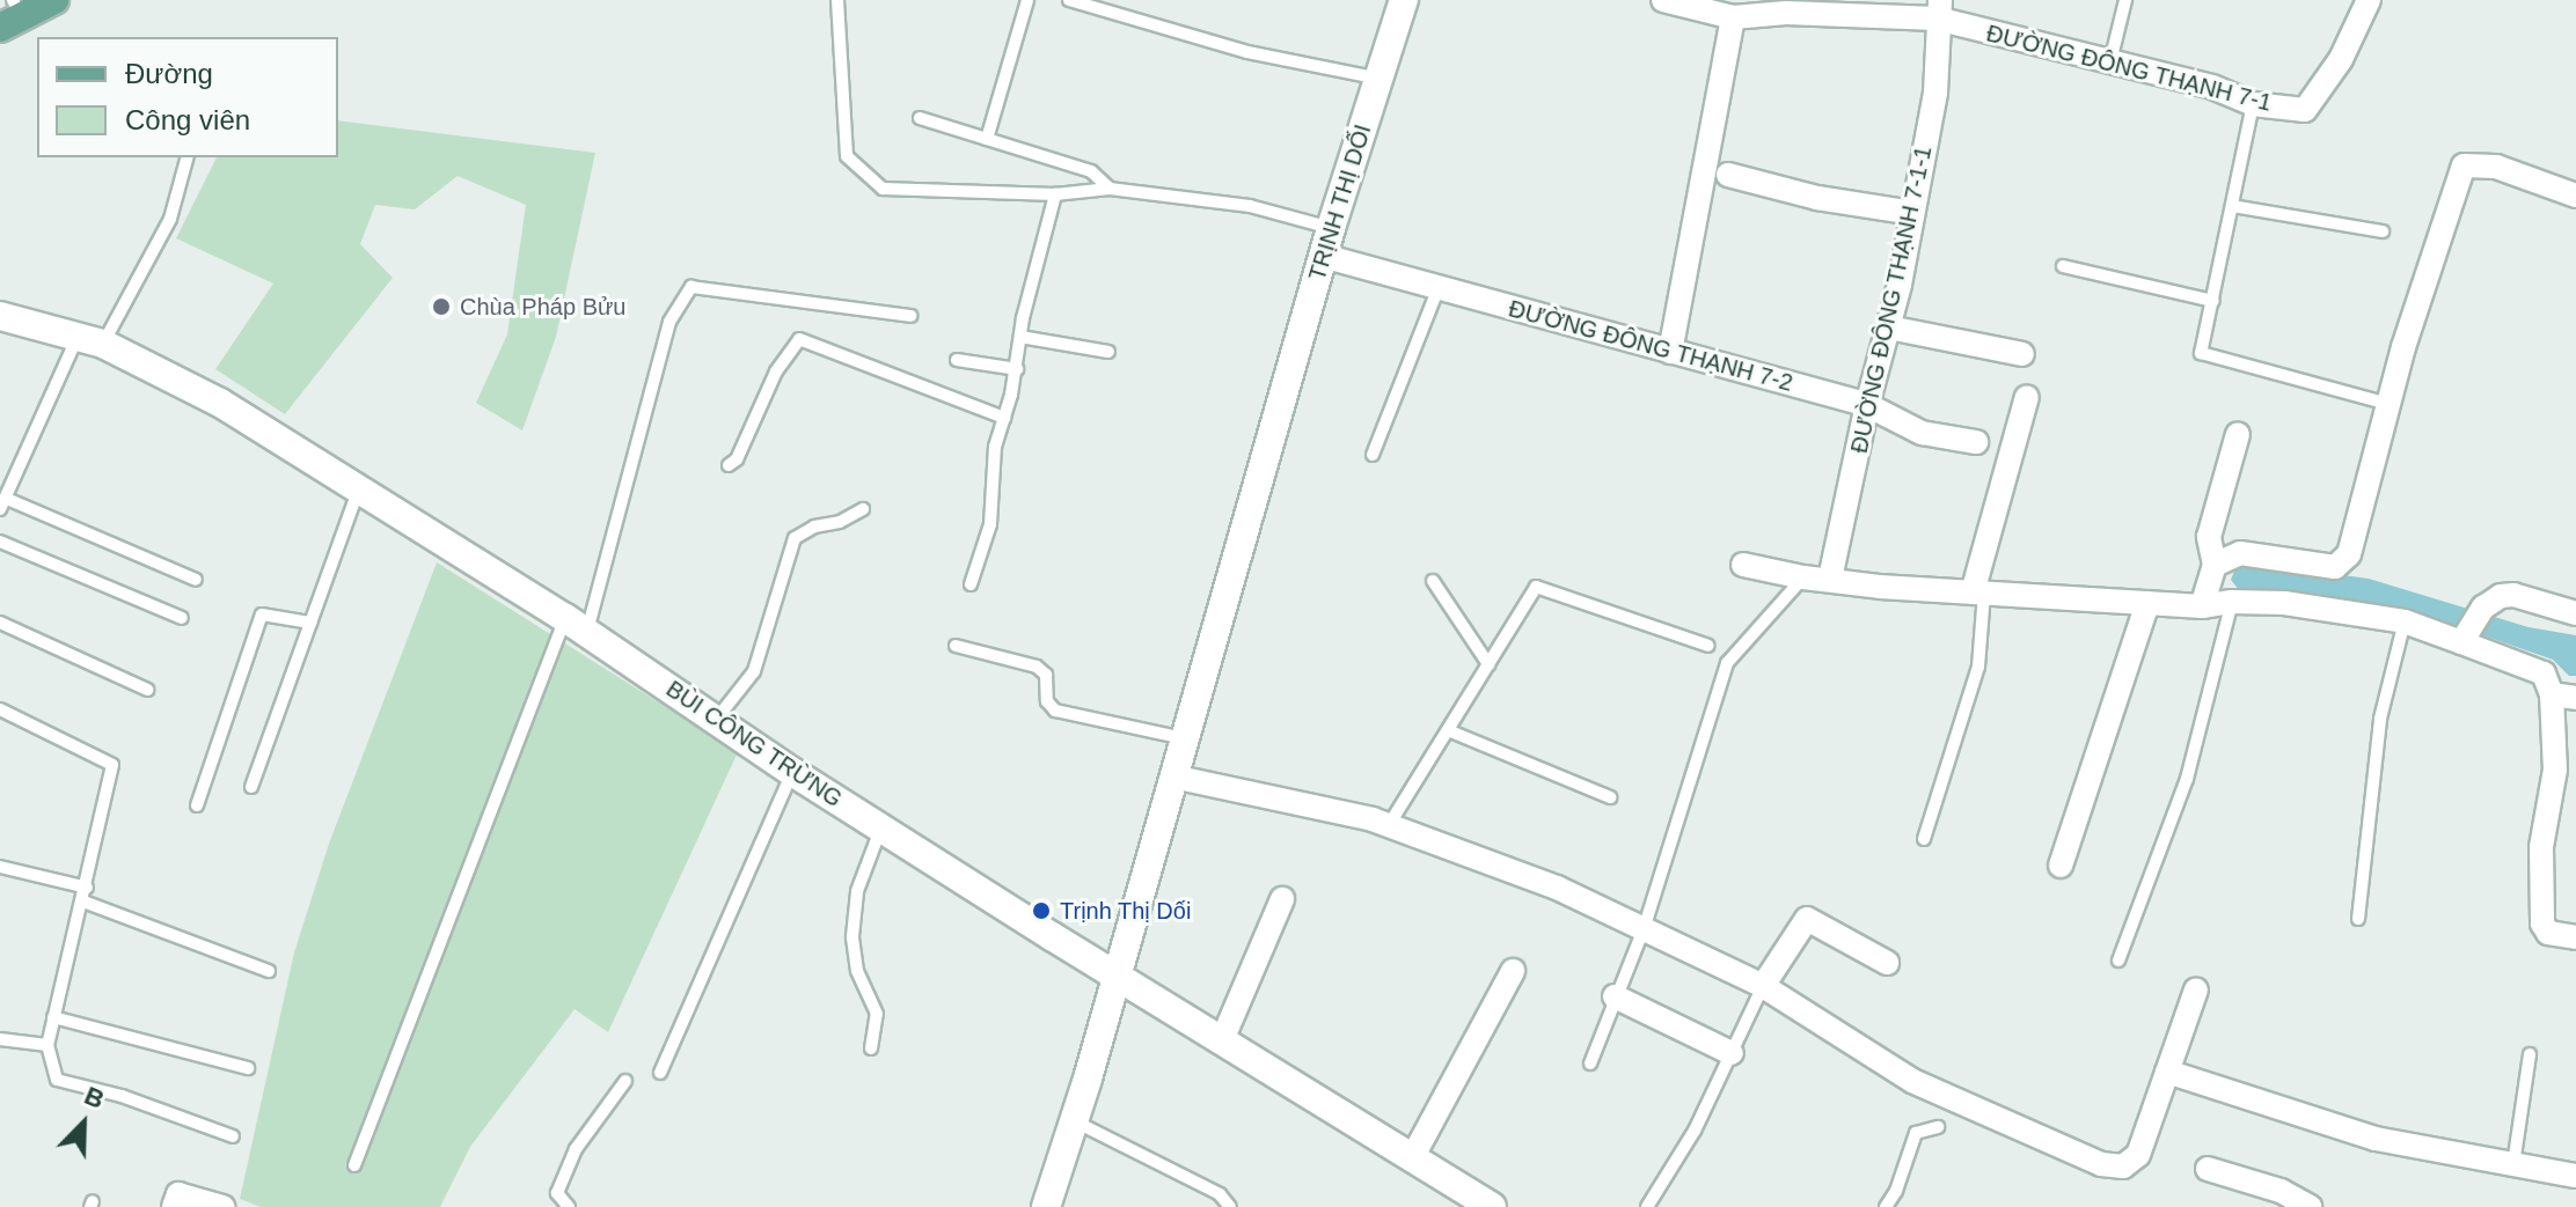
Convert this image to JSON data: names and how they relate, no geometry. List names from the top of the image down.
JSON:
{
  "streets": {
    "street": [
      "ĐƯỜNG ĐÔNG THẠNH 7-1",
      "TRỊNH THỊ DỐI",
      "ĐƯỜNG ĐÔNG THẠNH 7-1-1",
      "ĐƯỜNG ĐÔNG THẠNH 7-2",
      "BÙI CÔNG TRỪNG"
    ]
  },
  "crossings": [
    ["ĐƯỜNG ĐÔNG THẠNH 7-1", "ĐƯỜNG ĐÔNG THẠNH 7-1-1"],
    ["TRỊNH THỊ DỐI", "ĐƯỜNG ĐÔNG THẠNH 7-2"],
    ["TRỊNH THỊ DỐI", "BÙI CÔNG TRỪNG"],
    ["ĐƯỜNG ĐÔNG THẠNH 7-1-1", "ĐƯỜNG ĐÔNG THẠNH 7-2"]
  ],
  "places": ["Chùa Pháp Bửu", "Trịnh Thị Dối"],
  "legend": ["Đường", "Công viên"],
  "north": "top right"
}
